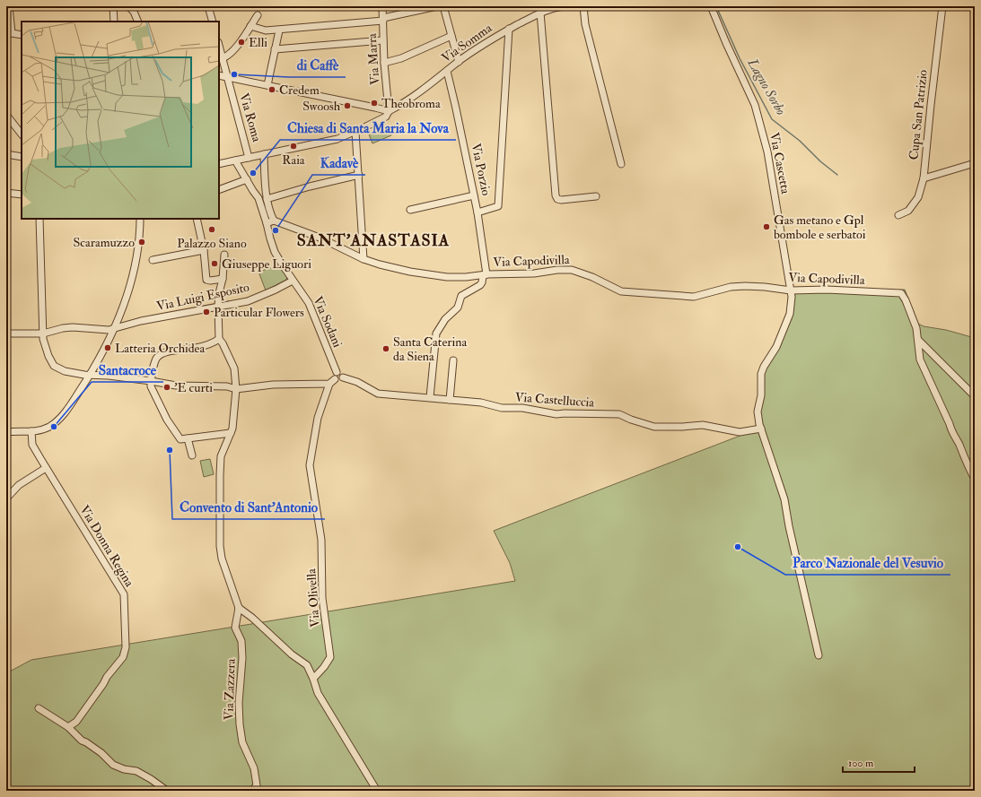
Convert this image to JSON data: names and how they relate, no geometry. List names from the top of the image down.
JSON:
{
  "streets": {
    "street": [
      "Via Somma",
      "Via Marra",
      "Cupa San Patrizio",
      "Via Roma",
      "Via Cascetta",
      "Via Porzio",
      "Via Capodivilla",
      "Via Luigi Esposito",
      "Via Sodani",
      "Via Castelluccia",
      "Via Donna Regina",
      "Via Olivella",
      "Via Zazzera"
    ]
  },
  "crossings": [
    ["Via Somma", "Via Marra"],
    ["Via Somma", "Via Roma"],
    ["Via Somma", "Via Porzio"],
    ["Via Somma", "Via Sodani"],
    ["Via Cascetta", "Via Capodivilla"],
    ["Via Cascetta", "Via Castelluccia"],
    ["Via Porzio", "Via Capodivilla"],
    ["Via Luigi Esposito", "Via Sodani"],
    ["Via Sodani", "Via Castelluccia"]
  ],
  "districts": ["SANT'ANASTASIA"],
  "water": ["Lagno Sorbo"],
  "places": [
    "Elli",
    "di Caffè",
    "Credem",
    "Theobroma",
    "Swoosh",
    "Raia",
    "Chiesa di Santa Maria la Nova",
    "Gas metano e Gpl bombole e serbatoi",
    "Palazzo Siano",
    "Kadavè",
    "Scaramuzzo",
    "Giuseppe Liguori",
    "Particular Flowers",
    "Latteria Orchidea",
    "Santa Caterina da Siena",
    "'E curti",
    "Santacroce",
    "Convento di Sant'Antonio",
    "Parco Nazionale del Vesuvio"
  ],
  "scale_bar": "100 m"
}
